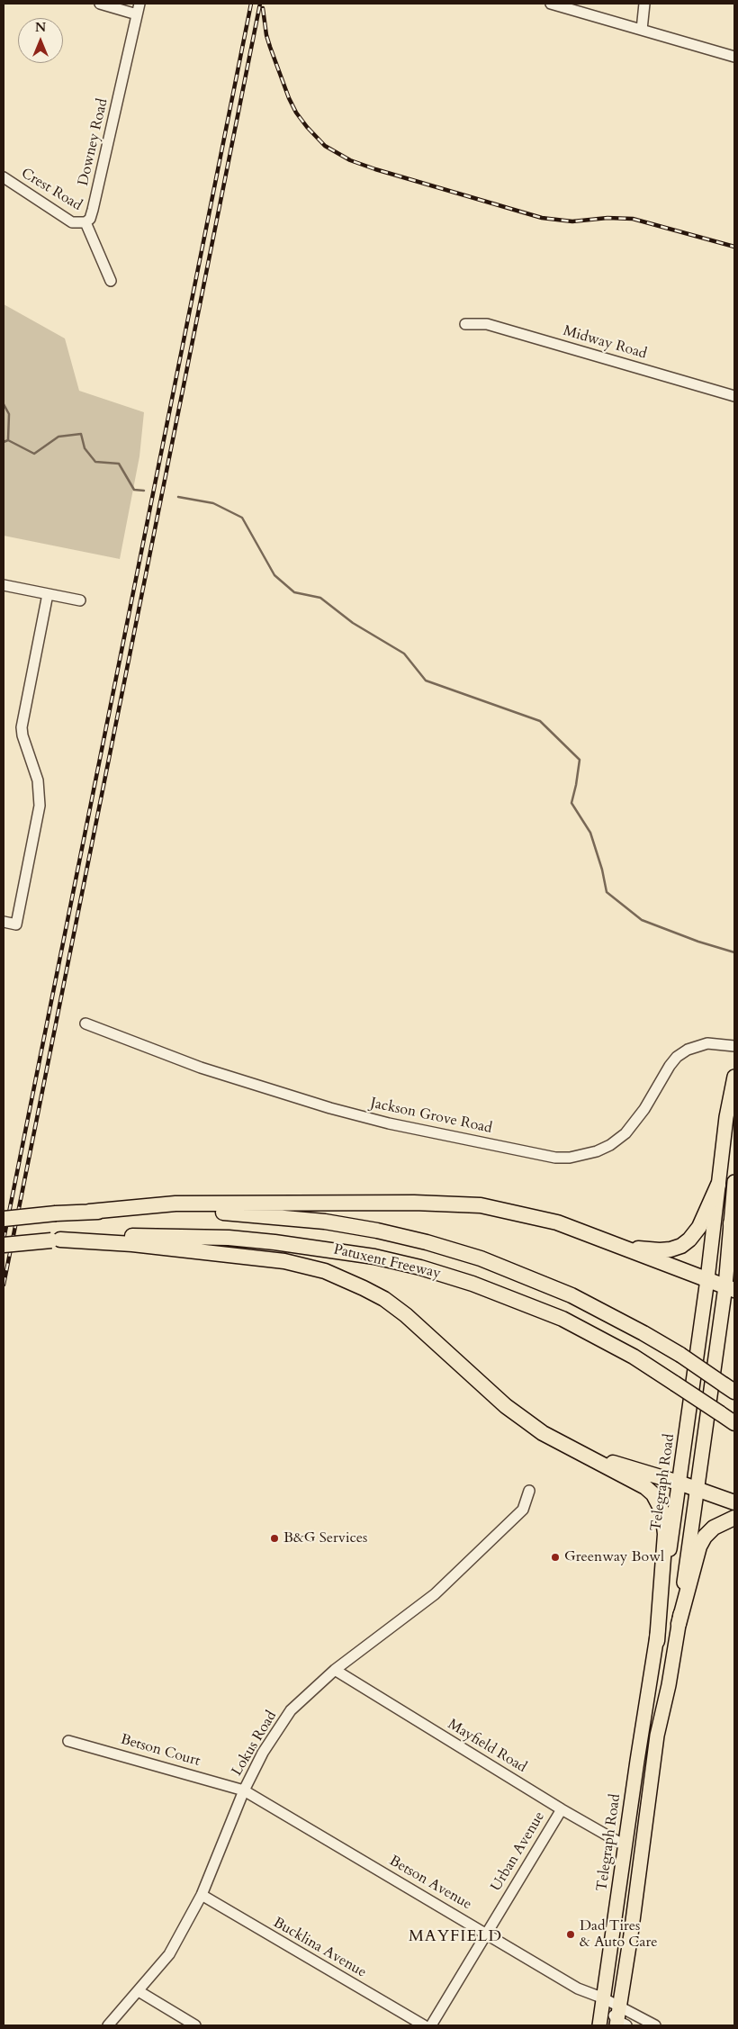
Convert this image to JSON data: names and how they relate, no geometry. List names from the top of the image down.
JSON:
{
  "streets": {
    "highway": ["Patuxent Freeway"],
    "main road": ["Telegraph Road"],
    "street": [
      "Downey Road",
      "Crest Road",
      "Midway Road",
      "Jackson Grove Road",
      "Lokus Road",
      "Mayfield Road",
      "Betson Court",
      "Urban Avenue",
      "Betson Avenue",
      "Bucklina Avenue"
    ]
  },
  "crossings": [
    ["Downey Road", "Crest Road"],
    ["Telegraph Road", "Mayfield Road"],
    ["Telegraph Road", "Betson Avenue"],
    ["Lokus Road", "Mayfield Road"],
    ["Lokus Road", "Betson Court"],
    ["Lokus Road", "Betson Avenue"],
    ["Lokus Road", "Bucklina Avenue"],
    ["Mayfield Road", "Urban Avenue"],
    ["Betson Court", "Betson Avenue"],
    ["Urban Avenue", "Betson Avenue"]
  ],
  "districts": ["MAYFIELD"],
  "places": ["B&G Services", "Greenway Bowl", "Dad Tires & Auto Care"],
  "north": "top"
}
